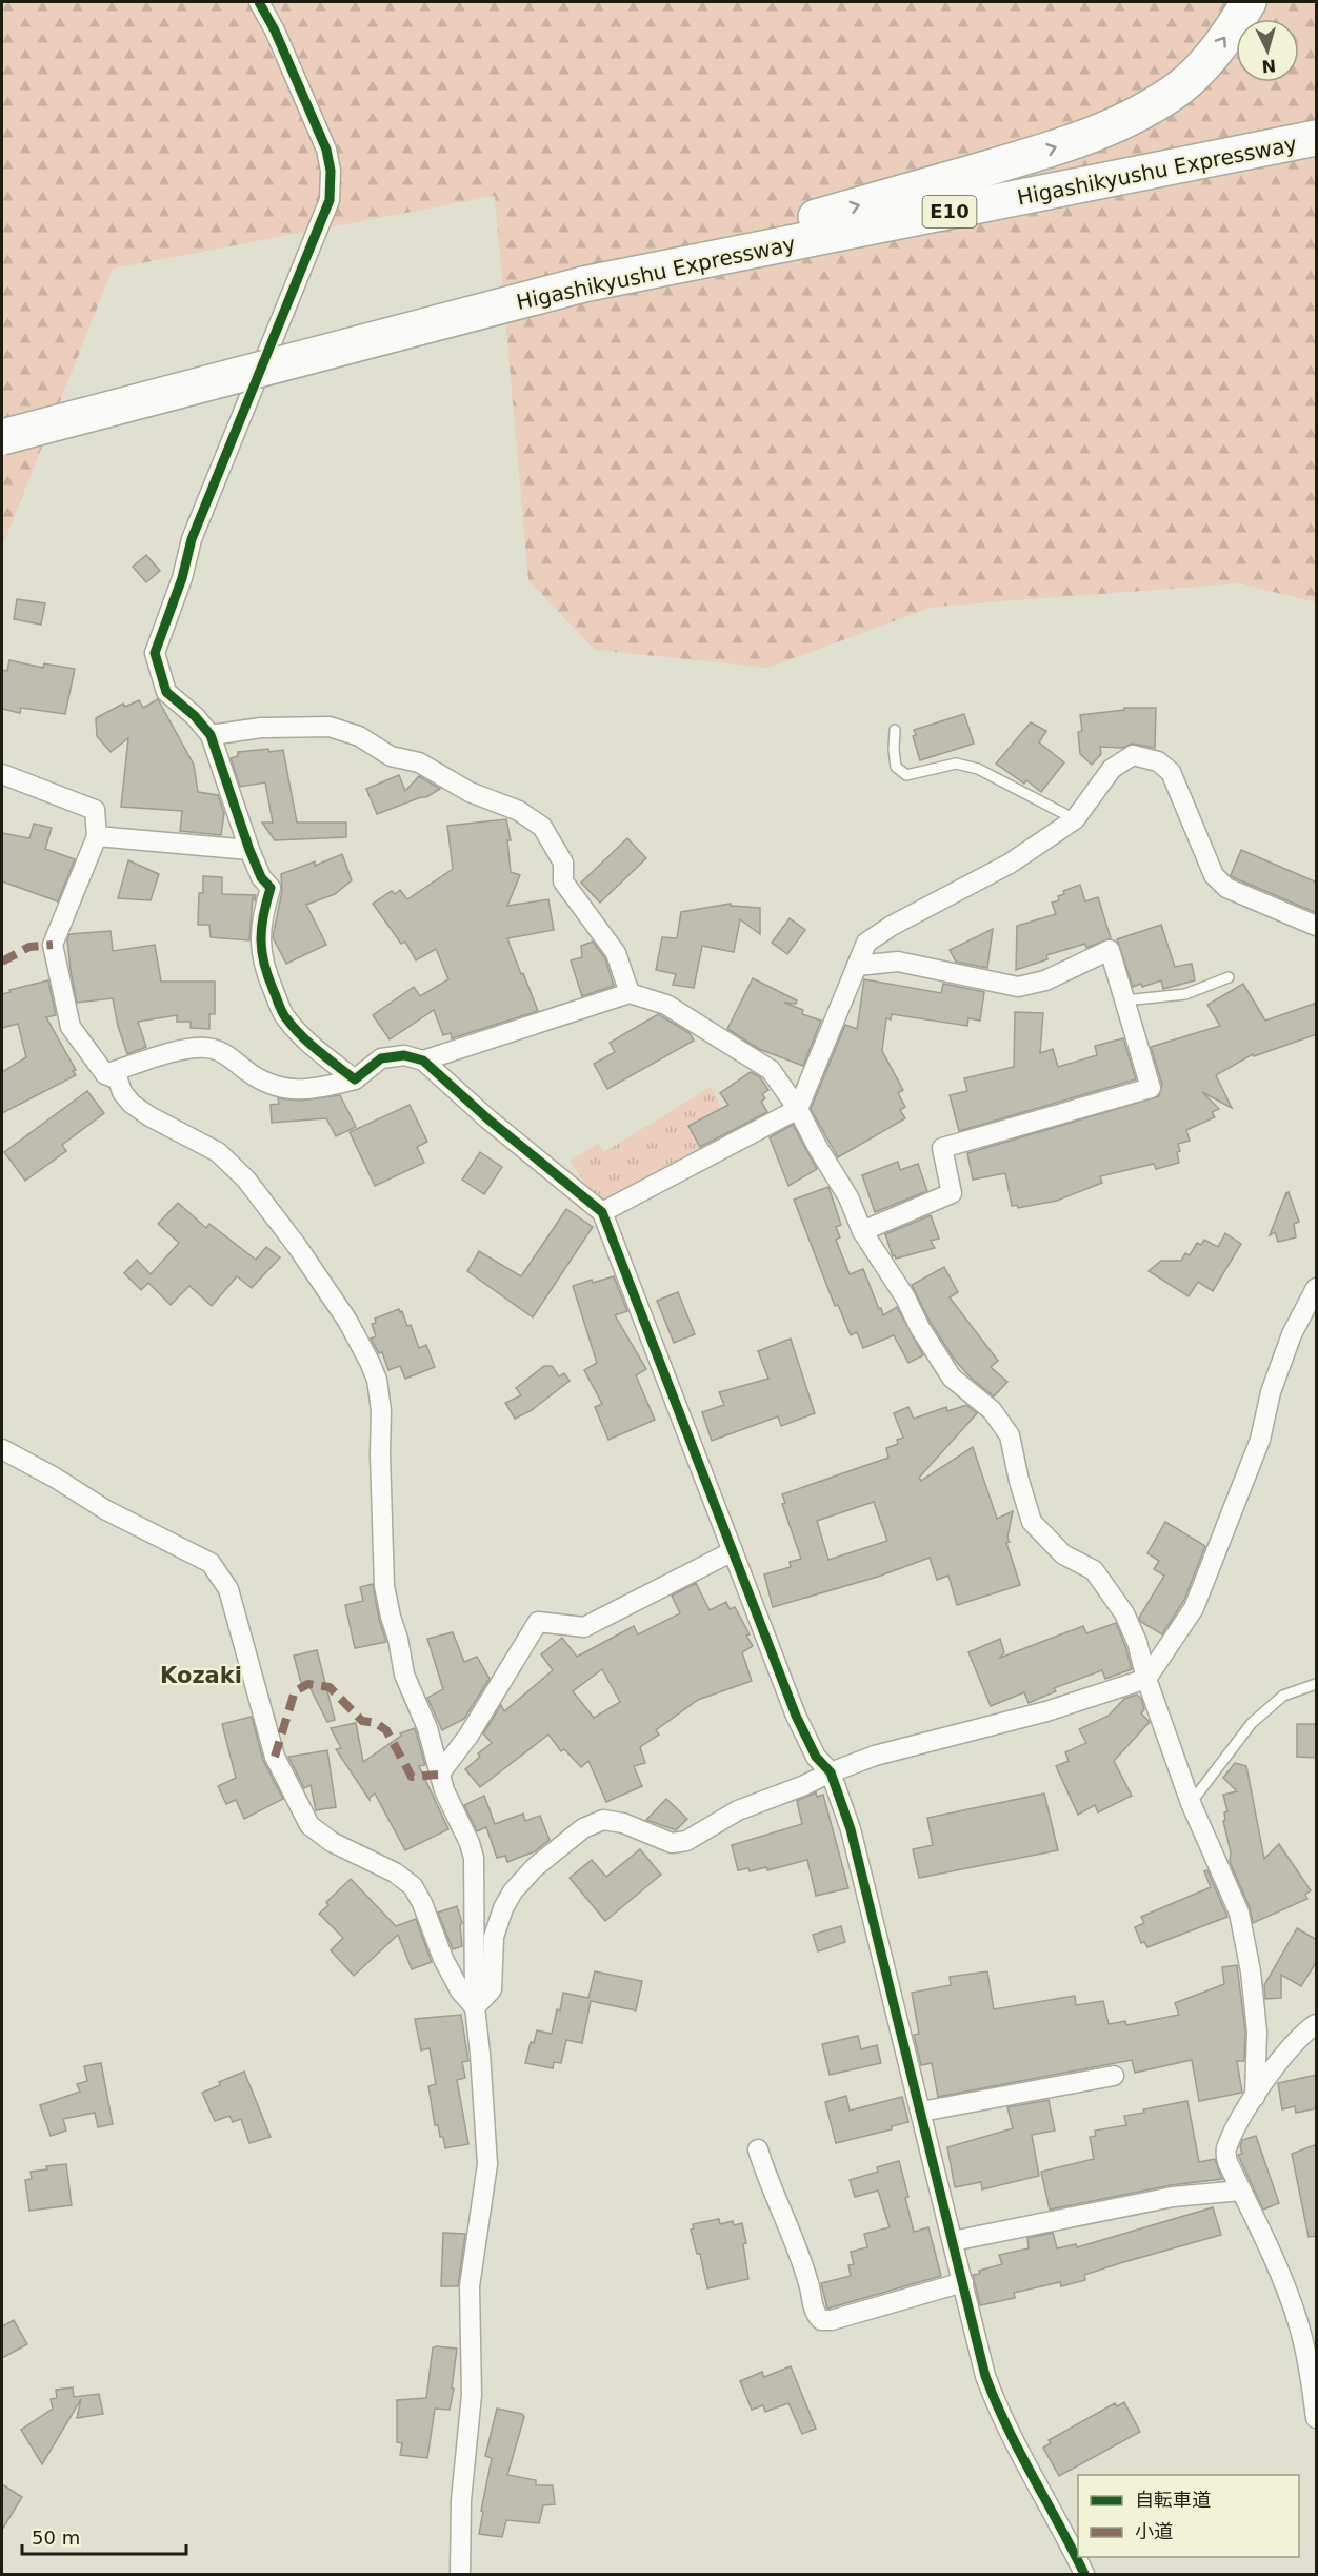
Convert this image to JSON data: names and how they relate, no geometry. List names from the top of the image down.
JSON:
{
  "streets": {
    "highway": ["Higashikyushu Expressway", "E10"]
  },
  "districts": ["Kozaki"],
  "legend": ["自転車道", "小道"],
  "scale_bar": "50 m",
  "north": "bottom"
}
